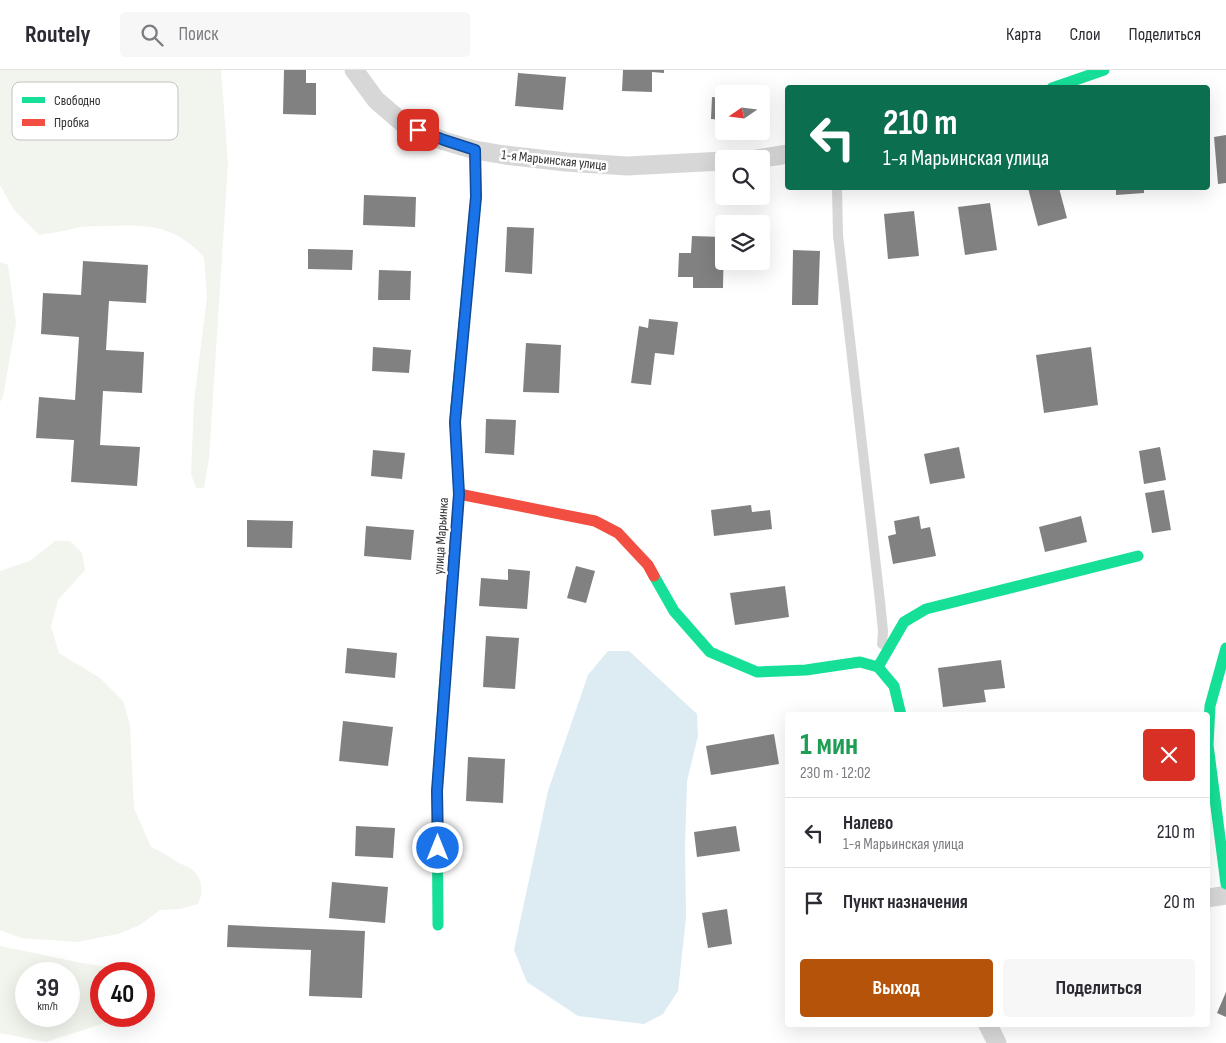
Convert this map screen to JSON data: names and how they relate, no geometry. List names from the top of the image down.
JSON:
{
  "streets": {
    "street": ["1-я Марьинская улица", "улица Марьинка"]
  },
  "crossings": [
    ["1-я Марьинская улица", "улица Марьинка"]
  ],
  "legend": ["Свободно", "Пробка"],
  "north": "left",
  "page": {
    "header": "Routely",
    "search": "Поиск",
    "nav": ["Карта", "Слои", "Поделиться"],
    "turn": ["210 m", "1-я Марьинская улица"],
    "heading": ["1 мин", "230 m · 12:02"],
    "list": [
      {
        "name": "Налево",
        "note": "1-я Марьинская улица",
        "value": "210 m"
      },
      {
        "name": "Пункт назначения",
        "value": "20 m"
      }
    ],
    "buttons": ["Выход", "Поделиться"],
    "speed": "39 km/h",
    "limit": "40"
  }
}
